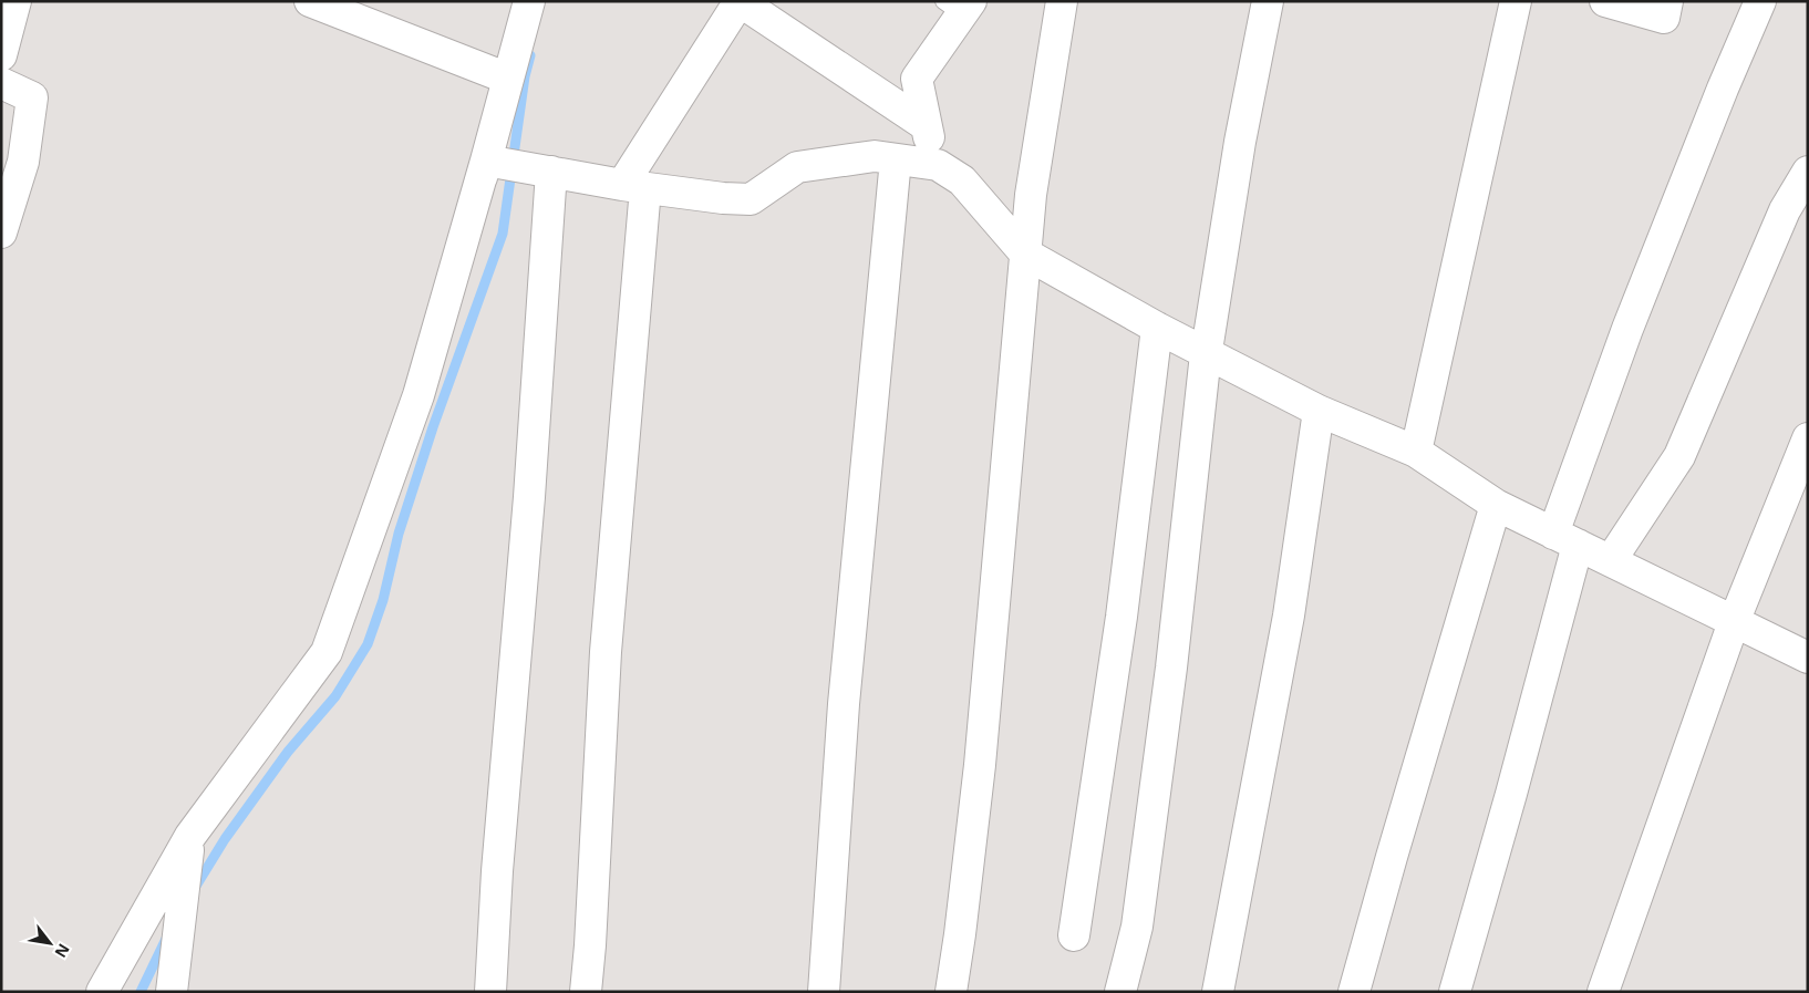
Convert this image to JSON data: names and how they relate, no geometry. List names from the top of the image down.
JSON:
{
  "north": "bottom right"
}
